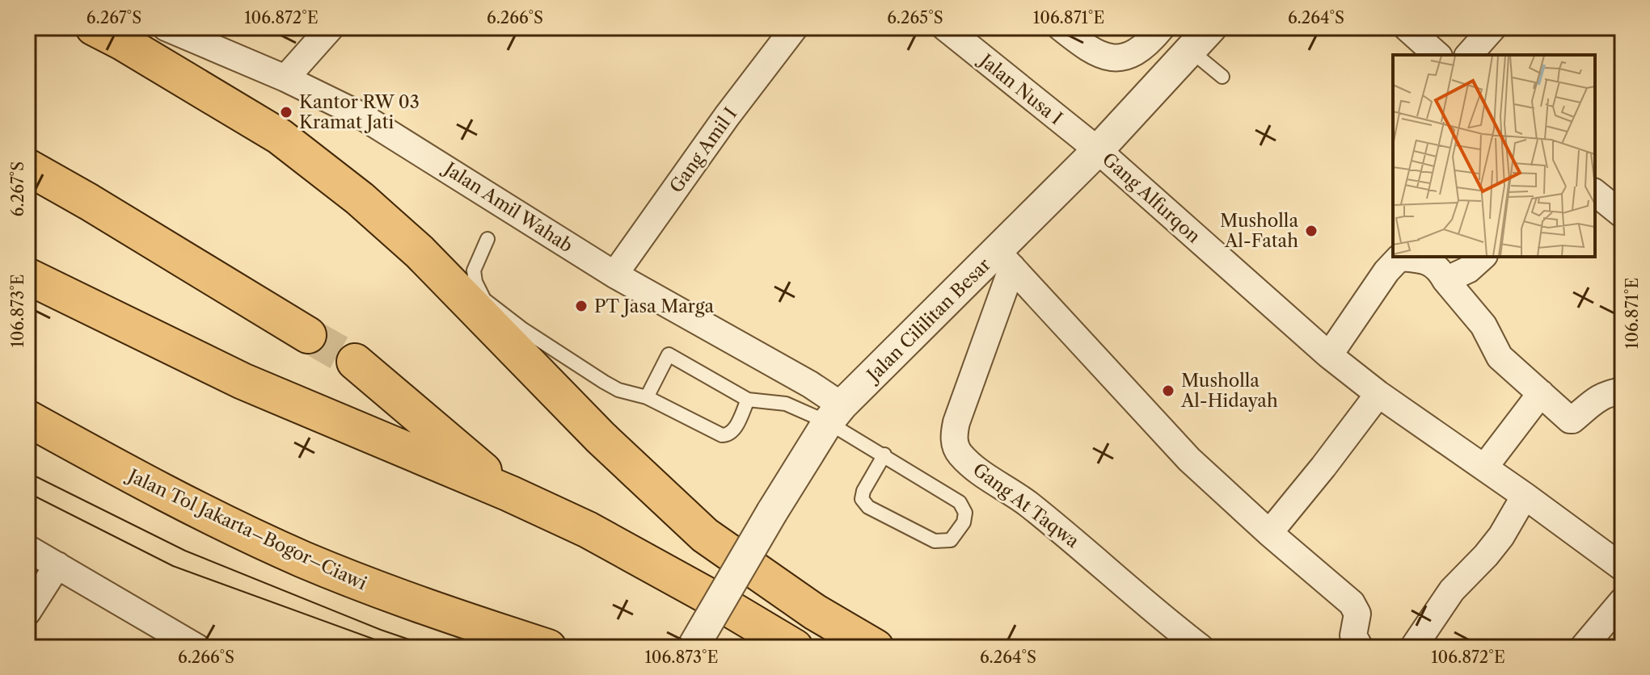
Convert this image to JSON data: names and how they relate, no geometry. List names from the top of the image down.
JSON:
{
  "streets": {
    "highway": ["Jalan Tol Jakarta–Bogor–Ciawi"],
    "street": [
      "Jalan Nusa I",
      "Gang Amil I",
      "Gang Alfurqon",
      "Jalan Amil Wahab",
      "Jalan Cililitan Besar",
      "Gang At Taqwa"
    ]
  },
  "crossings": [
    ["Jalan Nusa I", "Gang Alfurqon"],
    ["Jalan Nusa I", "Jalan Cililitan Besar"],
    ["Gang Amil I", "Jalan Amil Wahab"],
    ["Gang Alfurqon", "Jalan Cililitan Besar"],
    ["Jalan Amil Wahab", "Jalan Cililitan Besar"],
    ["Jalan Cililitan Besar", "Gang At Taqwa"]
  ],
  "places": [
    "Kantor RW 03 Kramat Jati",
    "Musholla Al-Fatah",
    "PT Jasa Marga",
    "Musholla Al-Hidayah"
  ],
  "coordinates": [
    "6.267°S",
    "106.872°E",
    "6.266°S",
    "6.265°S",
    "106.871°E",
    "6.264°S",
    "106.873°E"
  ]
}
